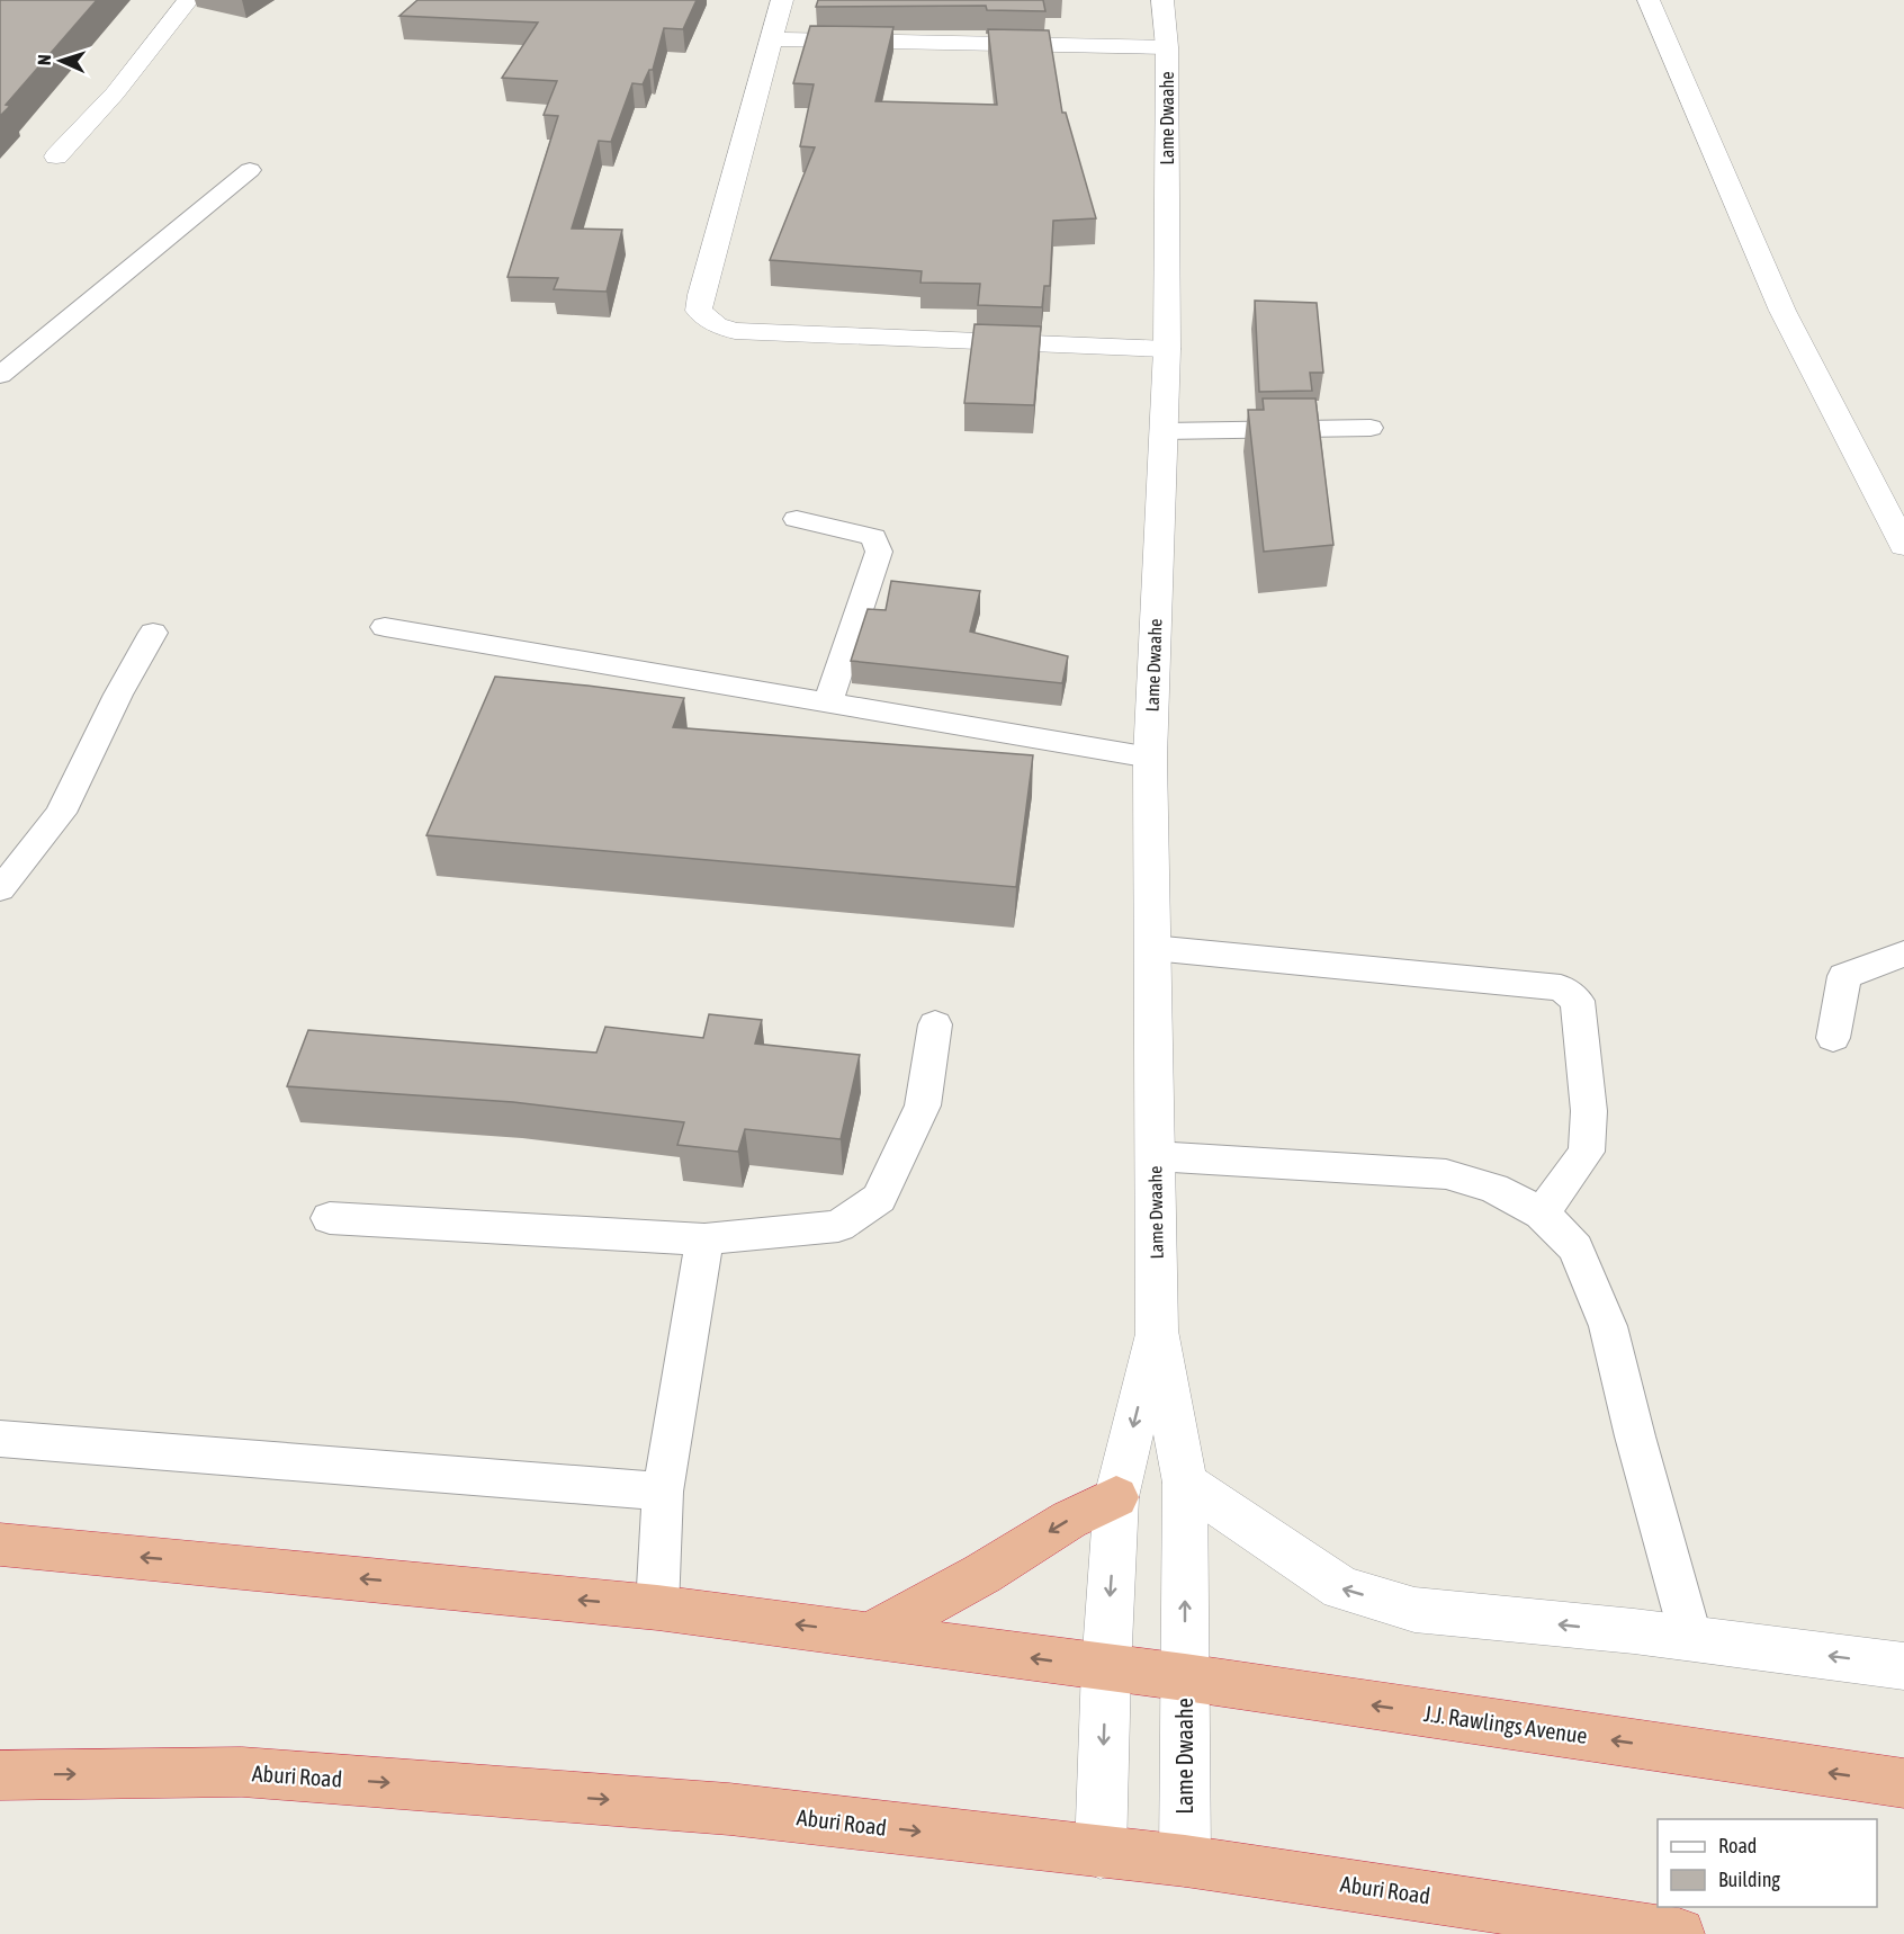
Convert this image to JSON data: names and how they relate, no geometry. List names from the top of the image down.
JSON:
{
  "streets": {
    "highway": ["J.J. Rawlings Avenue", "Aburi Road"],
    "street": ["Lame Dwaahe"]
  },
  "crossings": [
    ["Lame Dwaahe", "J.J. Rawlings Avenue"],
    ["Lame Dwaahe", "Aburi Road"]
  ],
  "one_way": ["J.J. Rawlings Avenue", "Aburi Road"],
  "legend": ["Road", "Building"],
  "north": "left"
}
